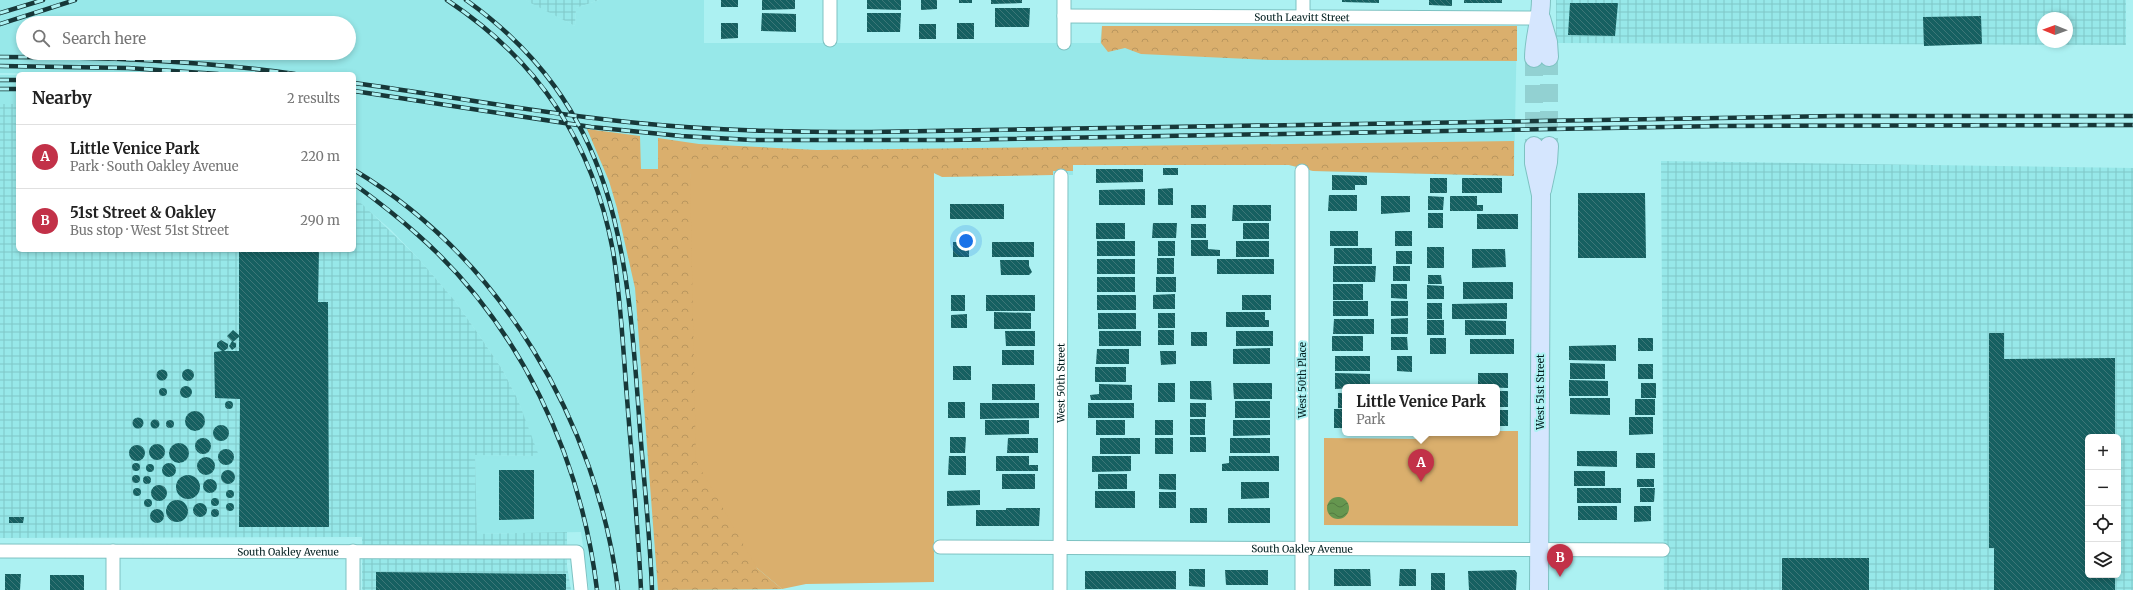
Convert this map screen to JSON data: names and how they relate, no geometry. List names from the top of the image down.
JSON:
{
  "streets": {
    "street": [
      "South Leavitt Street",
      "West 50th Place",
      "West 50th Street",
      "West 51st Street",
      "South Oakley Avenue"
    ]
  },
  "crossings": [
    ["West 50th Place", "South Oakley Avenue"],
    ["West 50th Street", "South Oakley Avenue"],
    ["West 51st Street", "South Oakley Avenue"]
  ],
  "north": "left",
  "page": {
    "search": "Search here",
    "heading": ["Nearby", "2 results"],
    "list": [
      {
        "mark": "A",
        "name": "Little Venice Park",
        "note": "Park · South Oakley Avenue",
        "value": "220 m"
      },
      {
        "mark": "B",
        "name": "51st Street & Oakley",
        "note": "Bus stop · West 51st Street",
        "value": "290 m"
      }
    ],
    "popup": ["Little Venice Park", "Park"],
    "map_buttons": ["+", "−"],
    "pins": ["A", "B"]
  }
}
